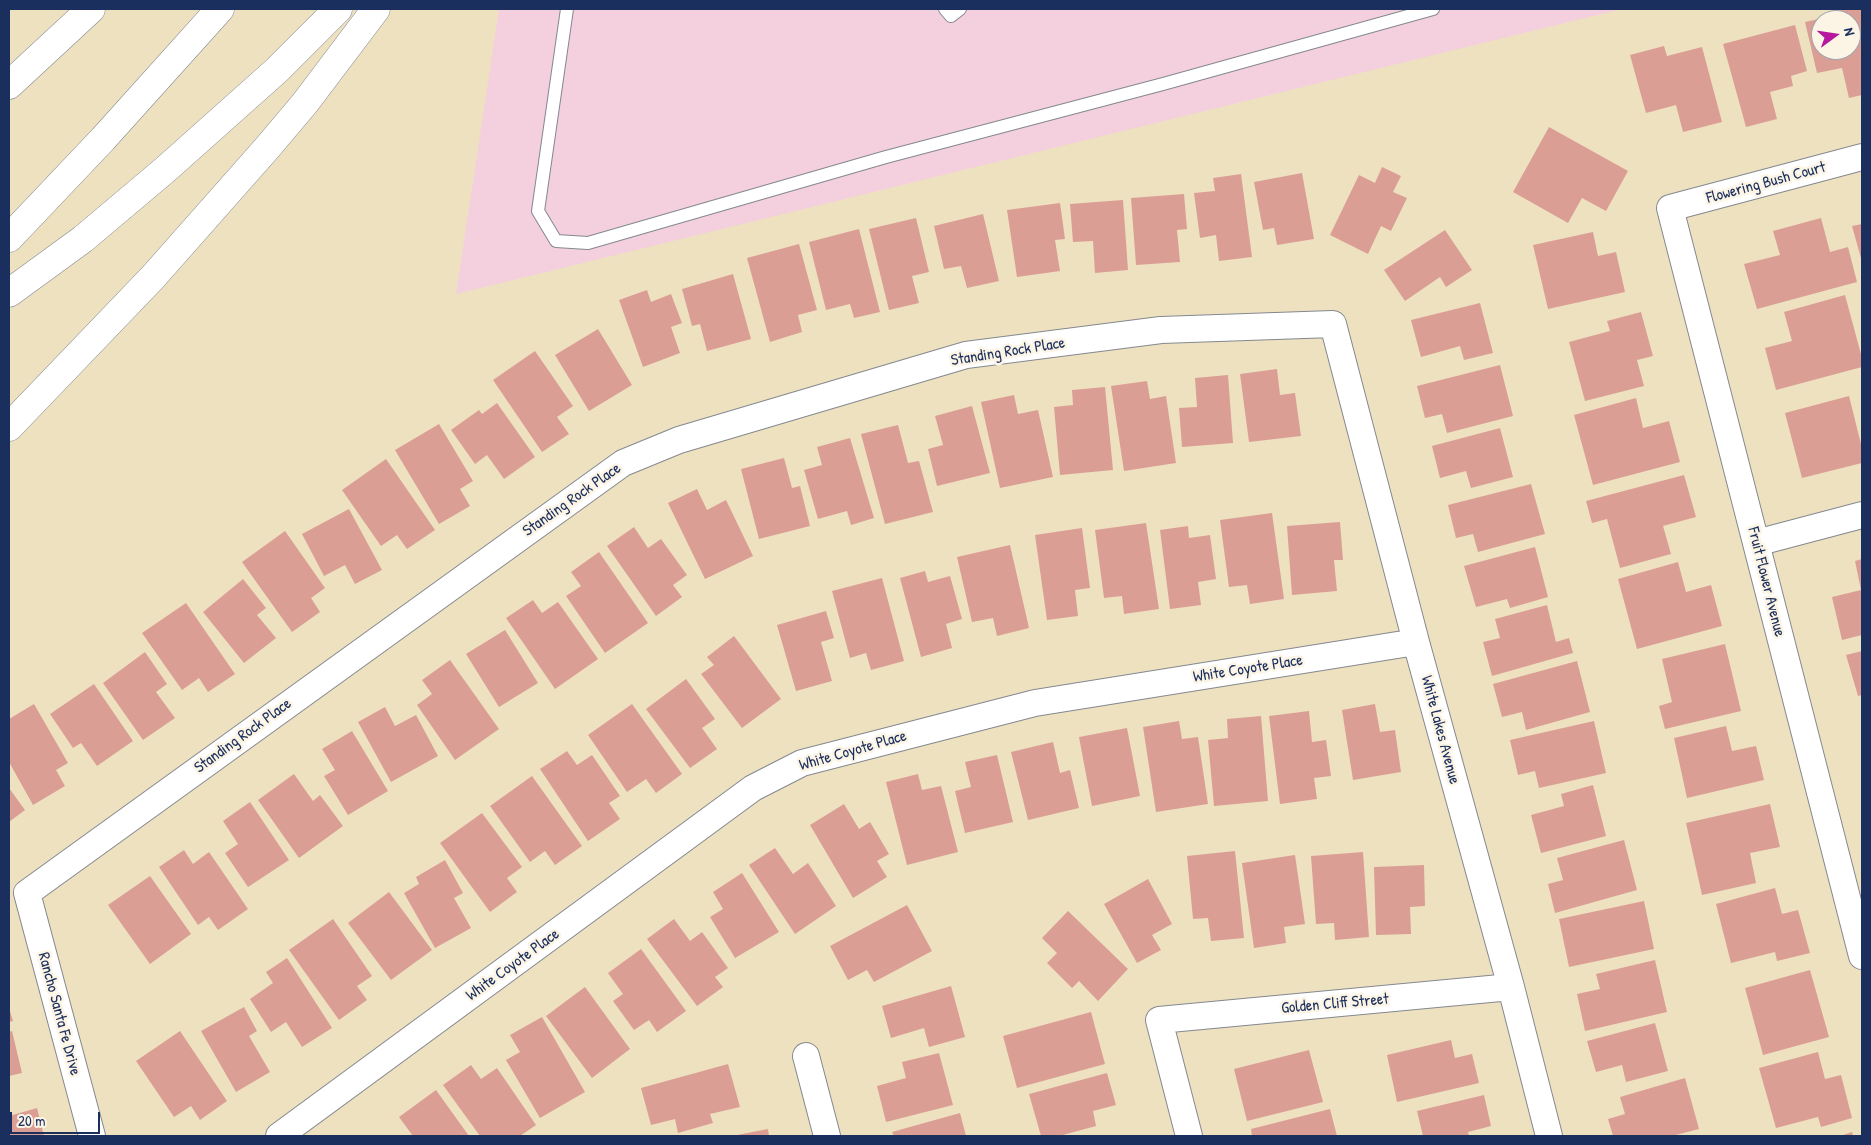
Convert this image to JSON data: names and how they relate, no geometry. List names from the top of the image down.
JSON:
{
  "streets": {
    "street": [
      "Flowering Bush Court",
      "Standing Rock Place",
      "Fruit Flower Avenue",
      "White Coyote Place",
      "White Lakes Avenue",
      "Golden Cliff Street",
      "Rancho Santa Fe Drive"
    ]
  },
  "crossings": [
    ["Flowering Bush Court", "Fruit Flower Avenue"],
    ["Standing Rock Place", "White Lakes Avenue"],
    ["Standing Rock Place", "Rancho Santa Fe Drive"],
    ["White Coyote Place", "White Lakes Avenue"],
    ["White Lakes Avenue", "Golden Cliff Street"]
  ],
  "scale_bar": "20 m",
  "north": "right"
}
